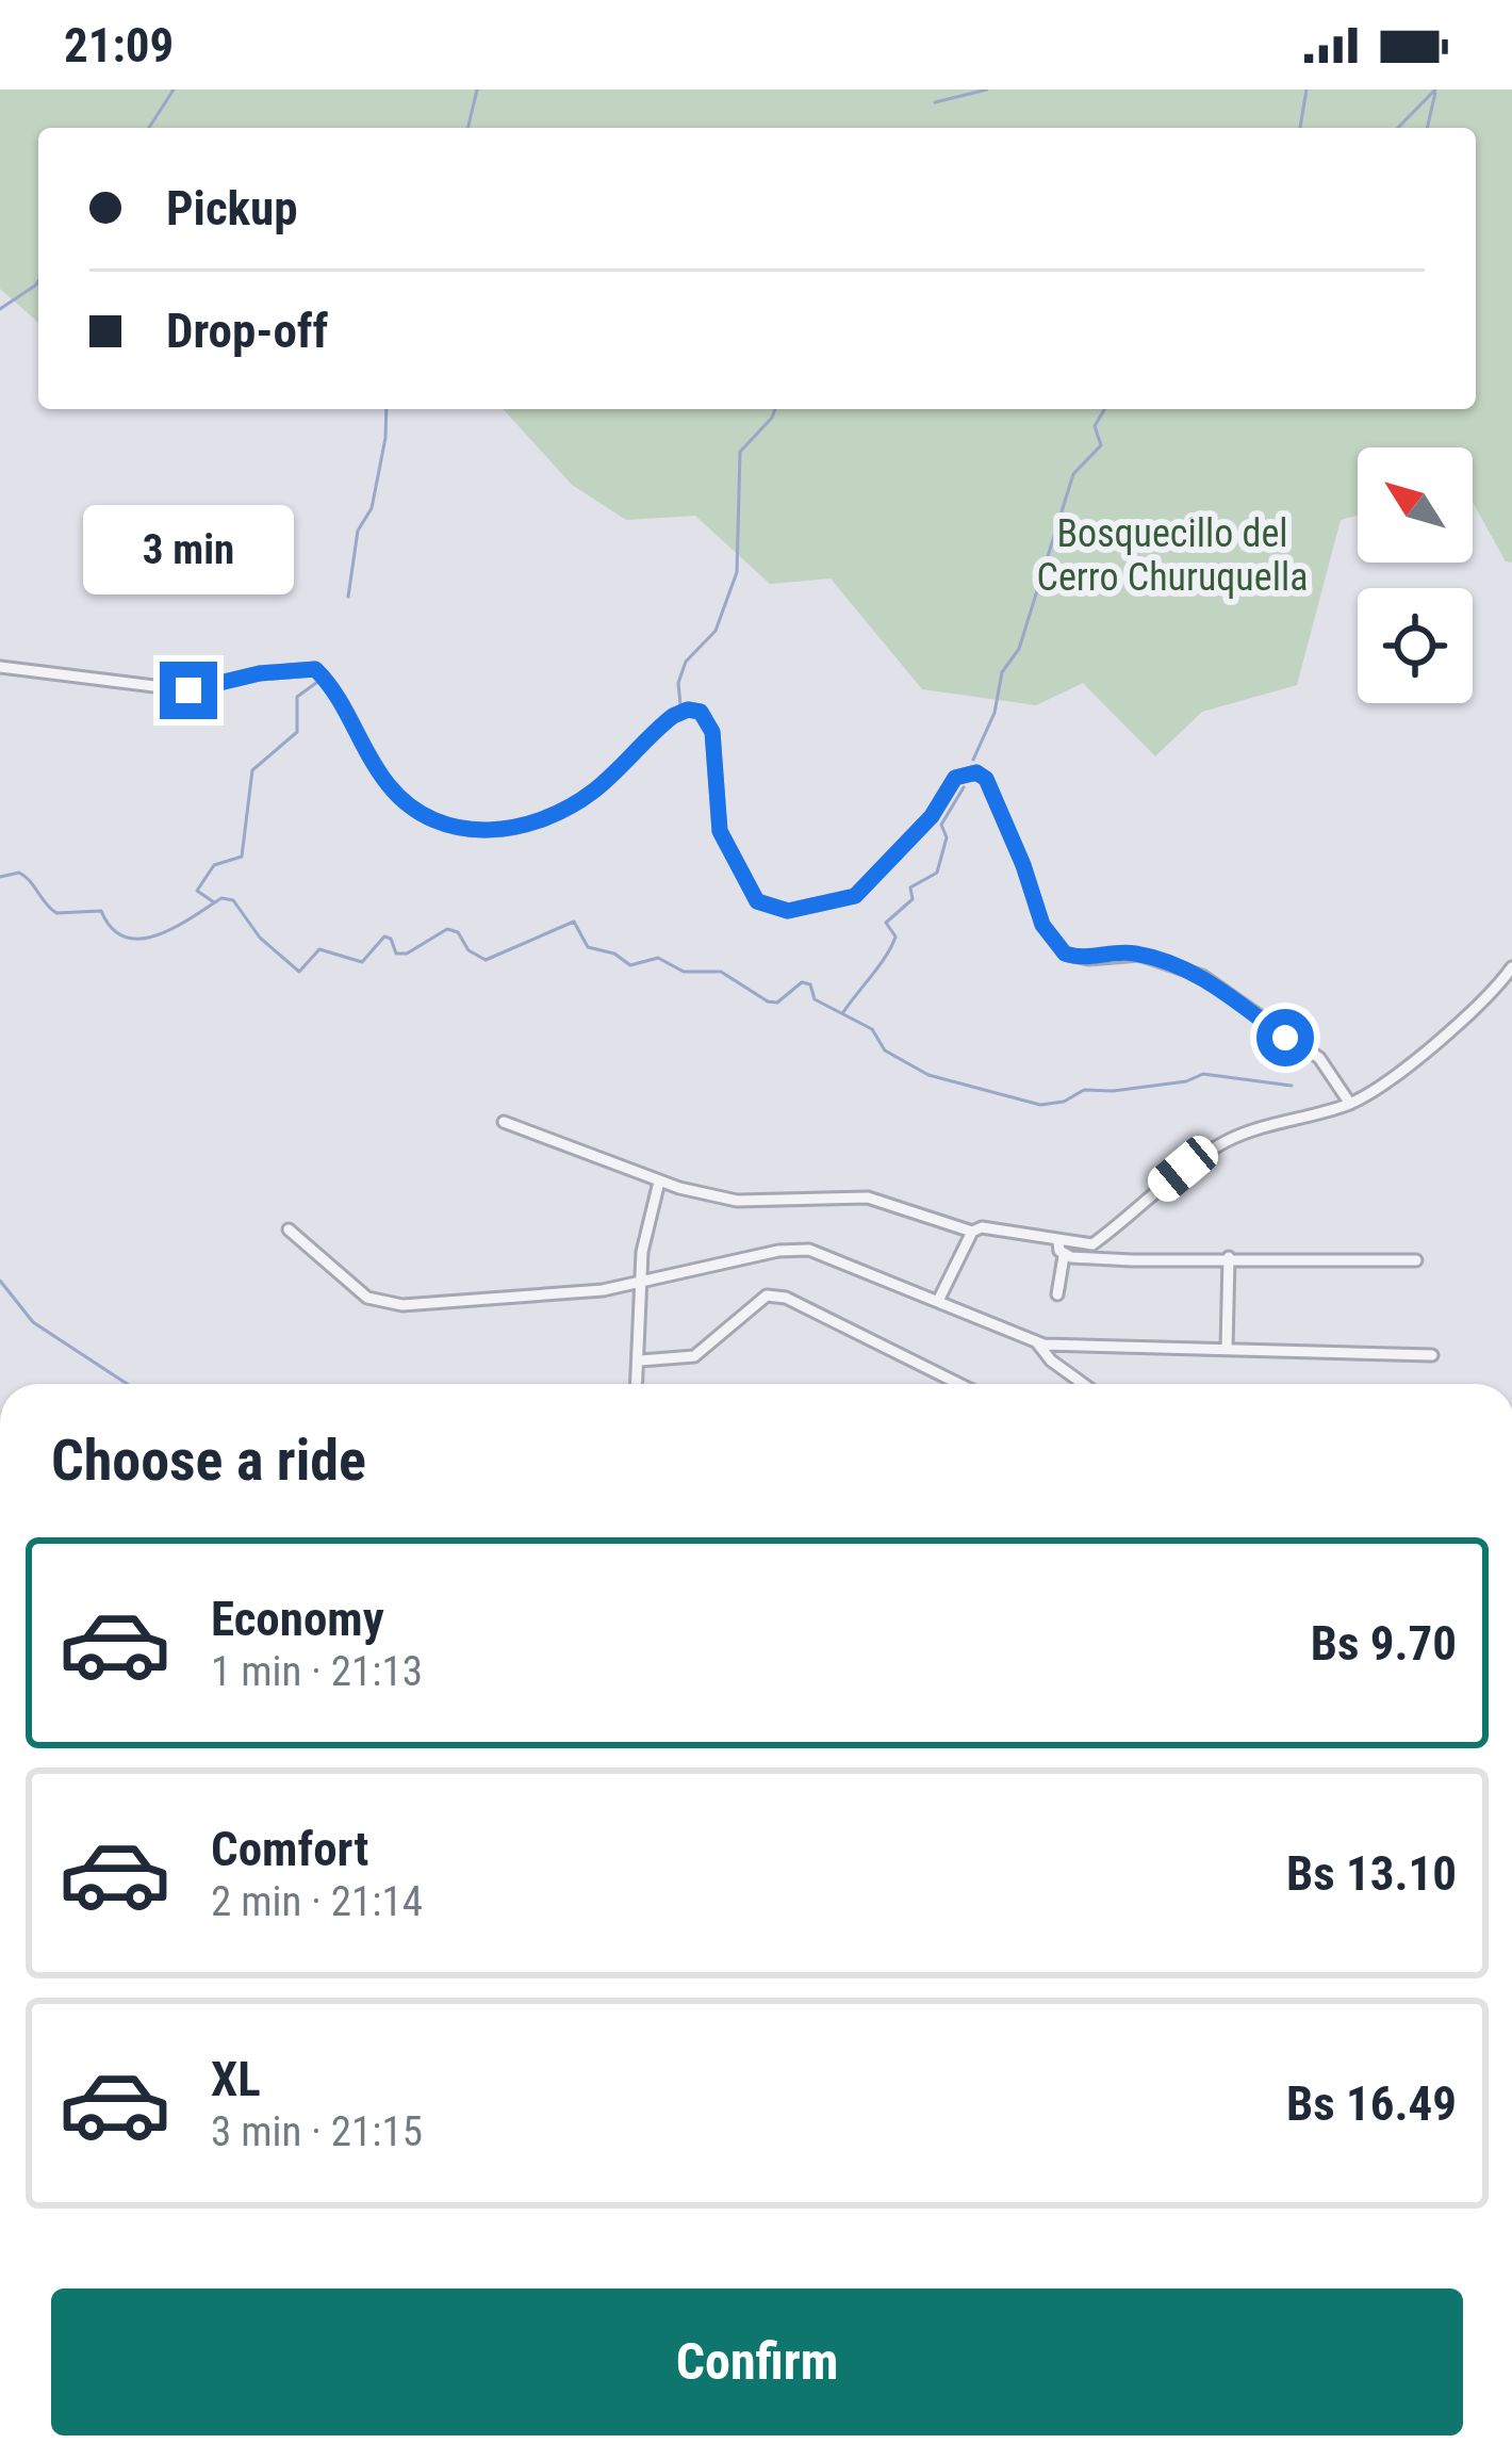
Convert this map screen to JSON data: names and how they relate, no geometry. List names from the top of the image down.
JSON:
{
  "parks": ["Bosquecillo del Cerro Churuquella"],
  "north": "top left",
  "page": {
    "status": "21:09",
    "banner": ["Pickup", "Drop-off"],
    "bubble": "3 min",
    "heading": "Choose a ride",
    "list": [
      {
        "name": "Economy",
        "note": "1 min · 21:13",
        "value": "Bs 9.70"
      },
      {
        "name": "Comfort",
        "note": "2 min · 21:14",
        "value": "Bs 13.10"
      },
      {
        "name": "XL",
        "note": "3 min · 21:15",
        "value": "Bs 16.49"
      }
    ],
    "buttons": "Confirm"
  }
}
